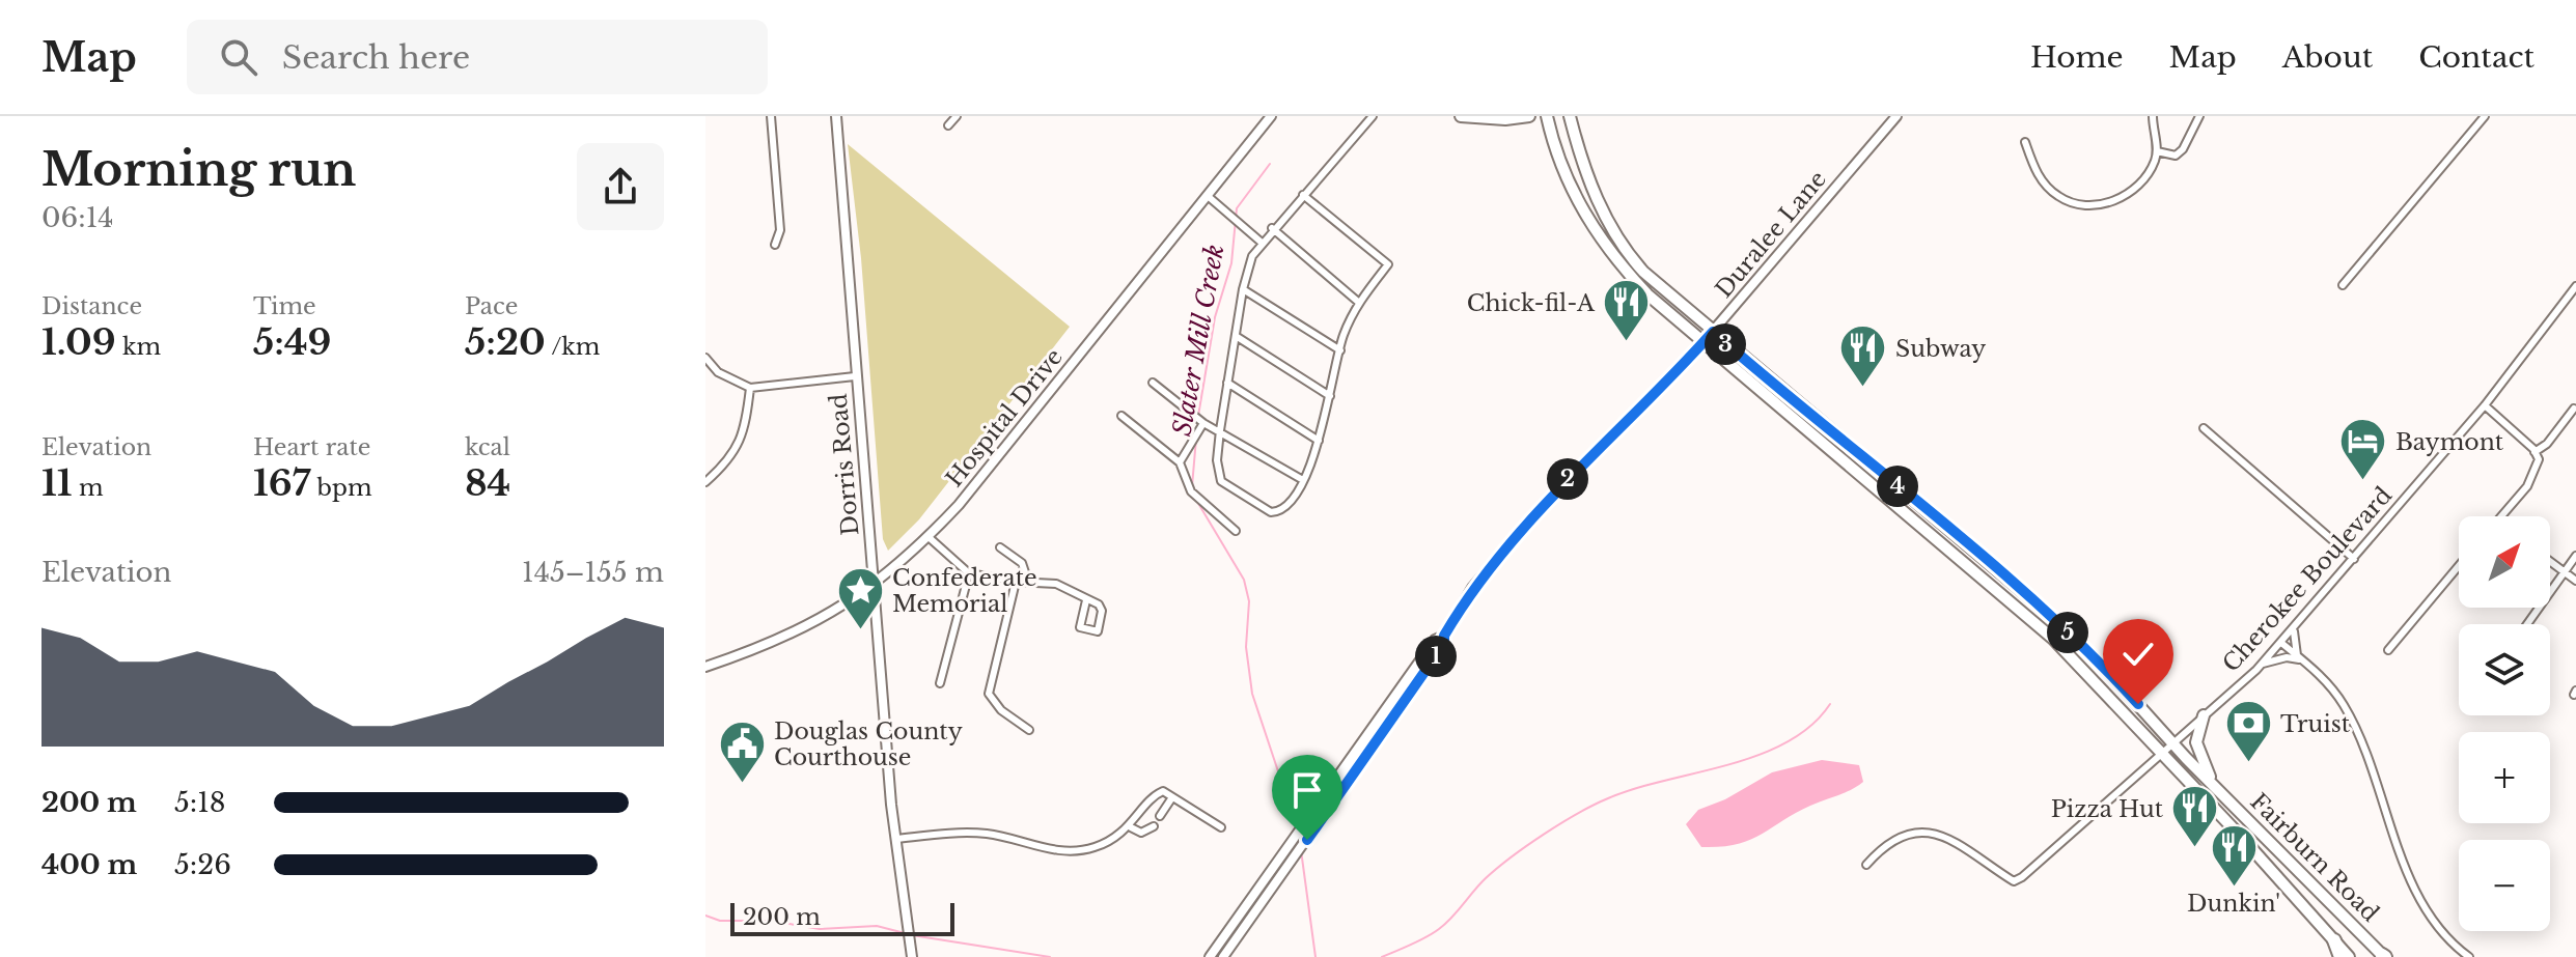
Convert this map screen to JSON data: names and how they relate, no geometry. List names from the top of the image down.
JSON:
{
  "streets": {
    "main road": ["Fairburn Road"],
    "street": [
      "Duralee Lane",
      "Hospital Drive",
      "Dorris Road",
      "Cherokee Boulevard"
    ]
  },
  "crossings": [
    ["Duralee Lane", "Fairburn Road"],
    ["Hospital Drive", "Dorris Road"],
    ["Cherokee Boulevard", "Fairburn Road"]
  ],
  "water": ["Slater Mill Creek"],
  "places": {
    "restaurant": [
      "Chick-fil-A",
      "Subway",
      "Pizza Hut",
      "Dunkin'"
    ],
    "hotel": ["Baymont"],
    "place": ["Confederate Memorial"],
    "bank": ["Truist"],
    "public building": ["Douglas County Courthouse"]
  },
  "scale_bar": "200 m",
  "north": "top right",
  "page": {
    "header": "Map",
    "search": "Search here",
    "nav": [
      "Home",
      "Map",
      "About",
      "Contact"
    ],
    "heading": ["Morning run", "06:14"],
    "stats": [
      ["Distance", "1.09 km"],
      ["Time", "5:49"],
      ["Pace", "5:20 /km"],
      ["Elevation", "11 m"],
      ["Heart rate", "167 bpm"],
      ["kcal", "84"]
    ],
    "pins": [
      "3",
      "2",
      "4",
      "5",
      "1"
    ],
    "map_buttons": ["+", "−"],
    "chart": ["Elevation", "145–155 m"],
    "list": [
      {
        "name": "200 m",
        "note": "5:18"
      },
      {
        "name": "400 m",
        "note": "5:26"
      }
    ],
    "scale": "200 m"
  }
}
